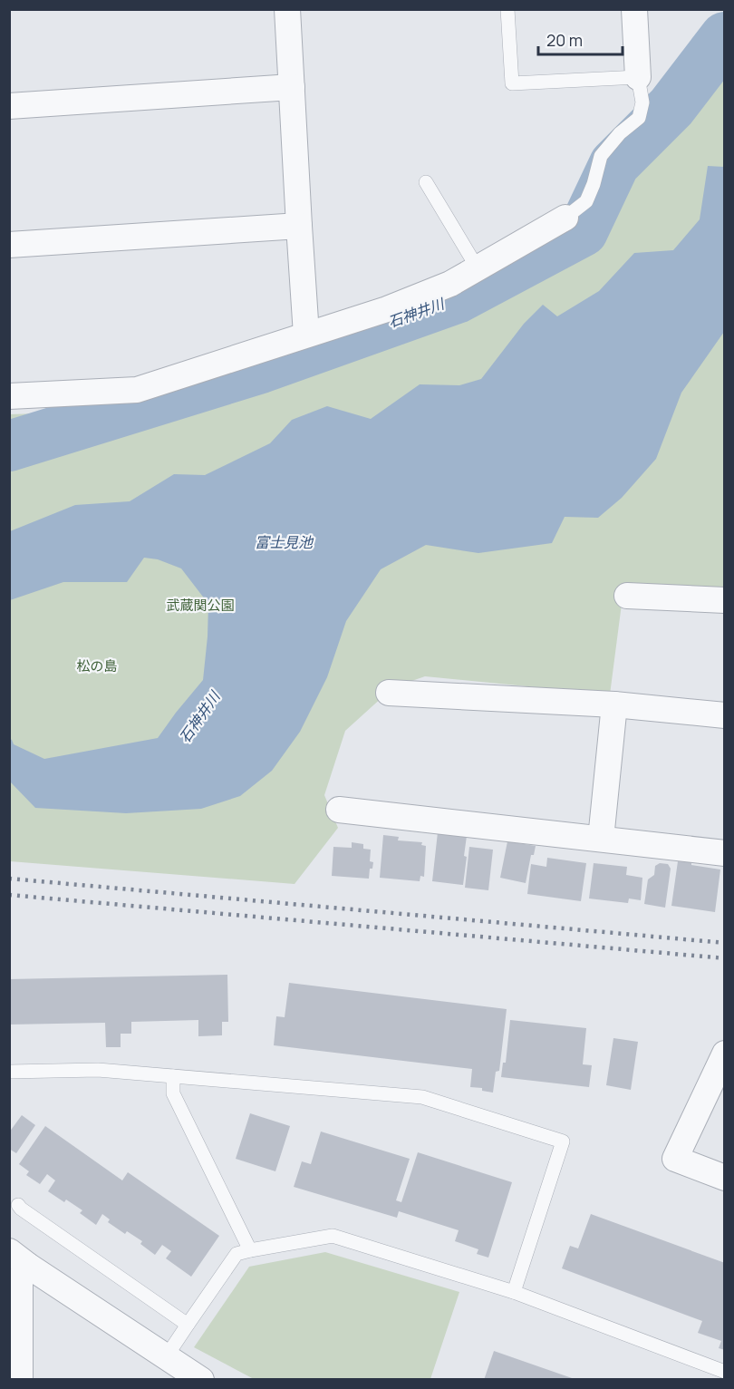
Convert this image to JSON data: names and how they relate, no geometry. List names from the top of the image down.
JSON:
{
  "water": ["石神井川", "富士見池"],
  "parks": ["武蔵関公園", "松の島"],
  "scale_bar": "20 m"
}
